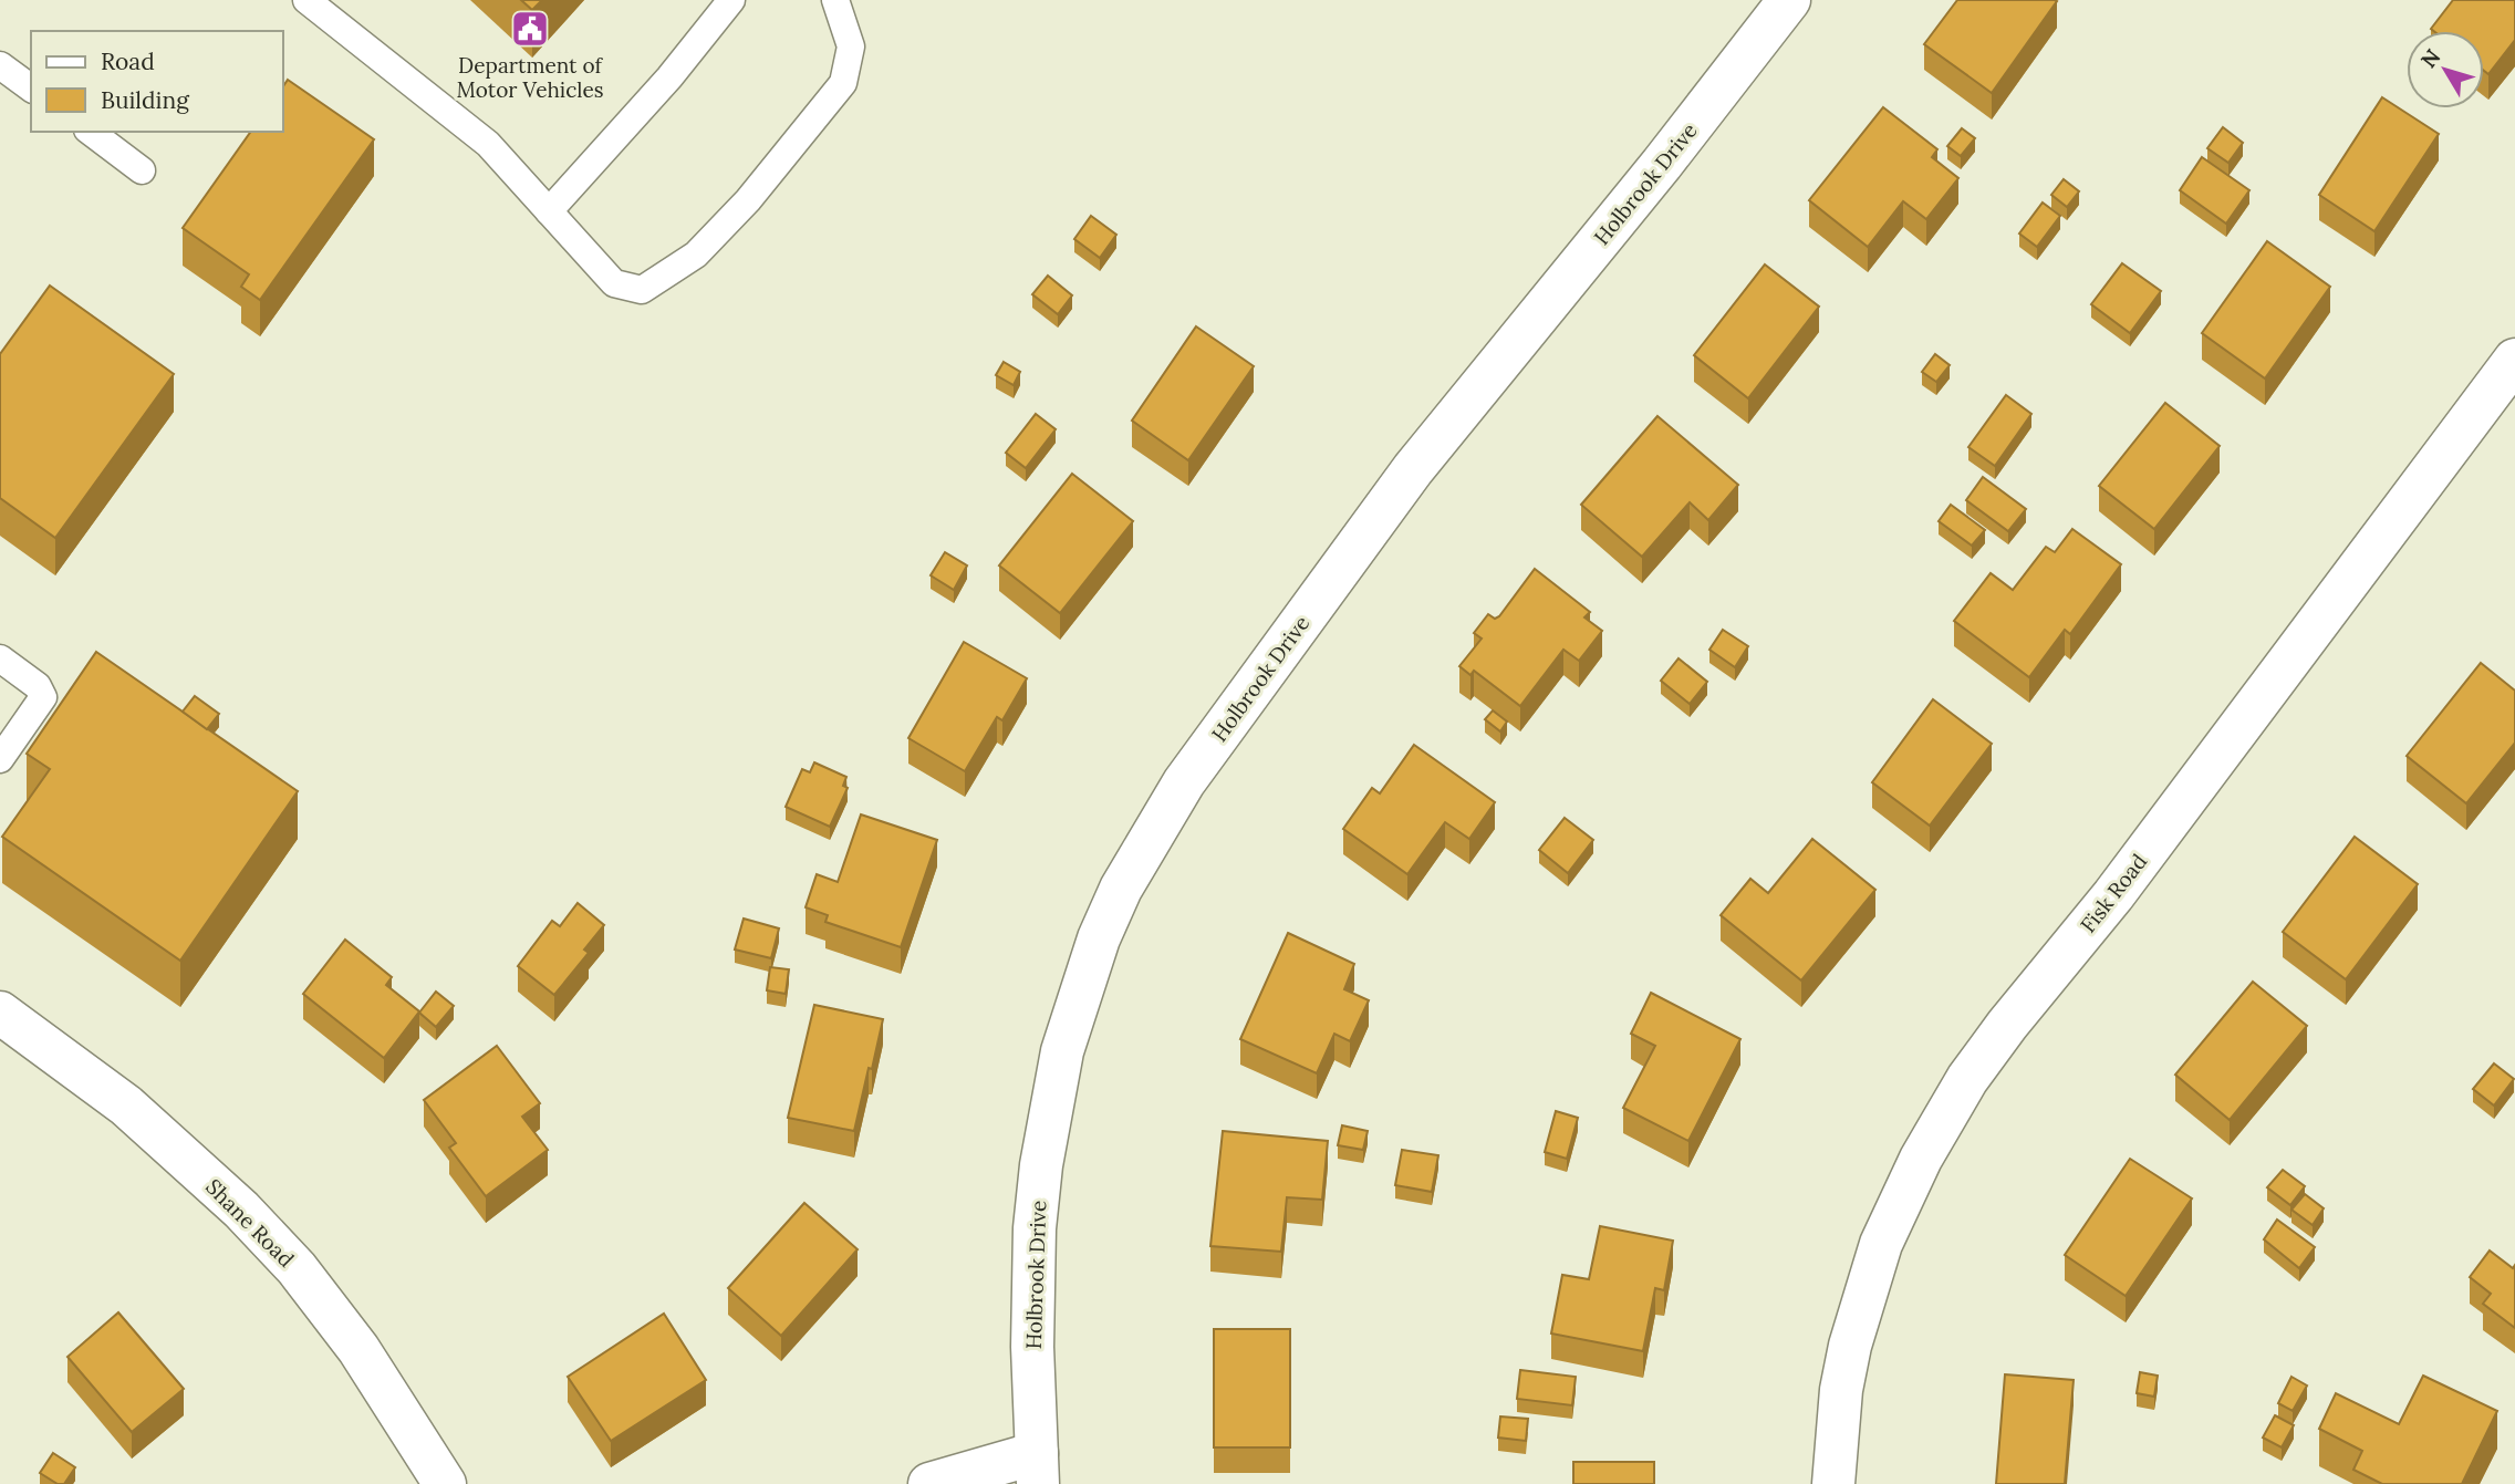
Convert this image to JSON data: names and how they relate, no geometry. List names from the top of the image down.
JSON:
{
  "streets": {
    "street": ["Holbrook Drive", "Fisk Road", "Shane Road"]
  },
  "places": {
    "public building": ["Department of Motor Vehicles"]
  },
  "legend": ["Road", "Building"],
  "north": "top left"
}
